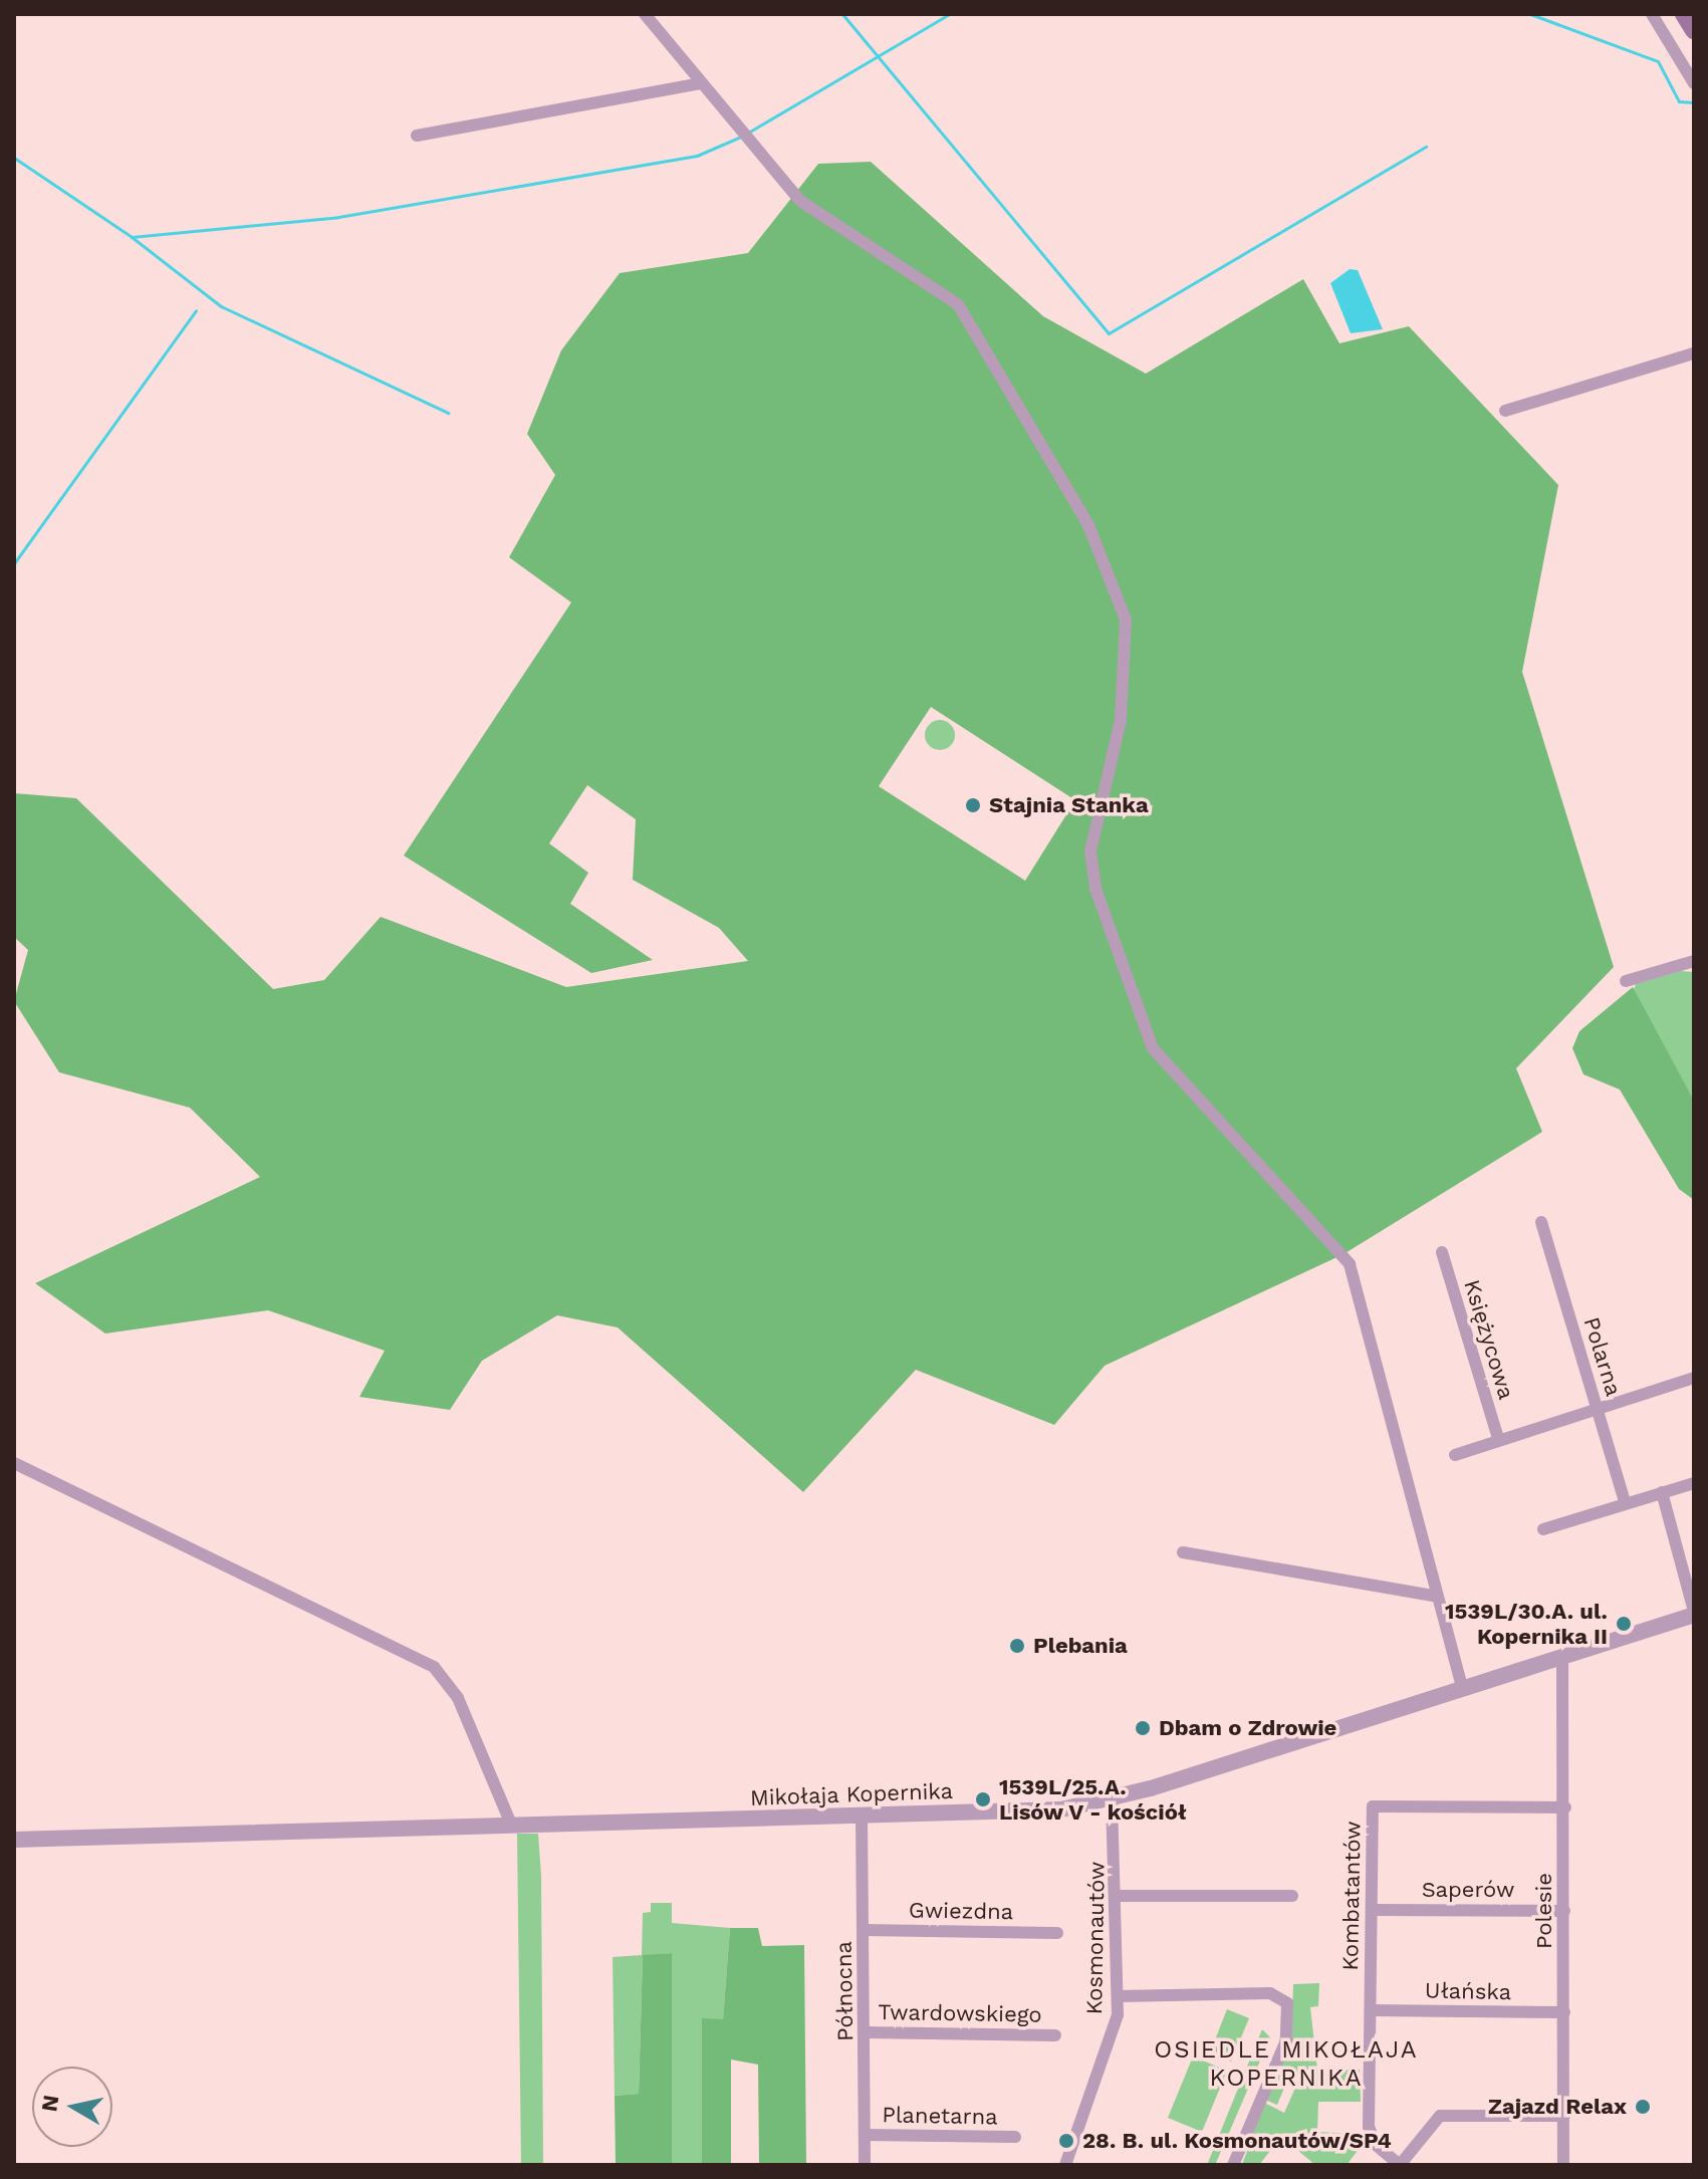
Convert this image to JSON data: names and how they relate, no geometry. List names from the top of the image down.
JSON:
{
  "streets": {
    "street": [
      "Księżycowa",
      "Polarna",
      "Mikołaja Kopernika",
      "Saperów",
      "Kombatantów",
      "Gwiezdna",
      "Polesie",
      "Kosmonautów",
      "Północna",
      "Ułańska",
      "Twardowskiego",
      "Planetarna"
    ]
  },
  "crossings": [
    ["Mikołaja Kopernika", "Polesie"],
    ["Mikołaja Kopernika", "Kosmonautów"],
    ["Mikołaja Kopernika", "Północna"],
    ["Saperów", "Kombatantów"],
    ["Saperów", "Polesie"],
    ["Kombatantów", "Polesie"],
    ["Kombatantów", "Ułańska"],
    ["Gwiezdna", "Północna"],
    ["Polesie", "Ułańska"],
    ["Północna", "Twardowskiego"],
    ["Północna", "Planetarna"]
  ],
  "districts": ["OSIEDLE MIKOŁAJA KOPERNIKA"],
  "places": [
    "Stajnia Stanka",
    "1539L/30.A. ul. Kopernika II",
    "Plebania",
    "Dbam o Zdrowie",
    "1539L/25.A. Lisów V - kościół",
    "Zajazd Relax",
    "28. B. ul. Kosmonautów/SP4"
  ],
  "north": "left"
}
